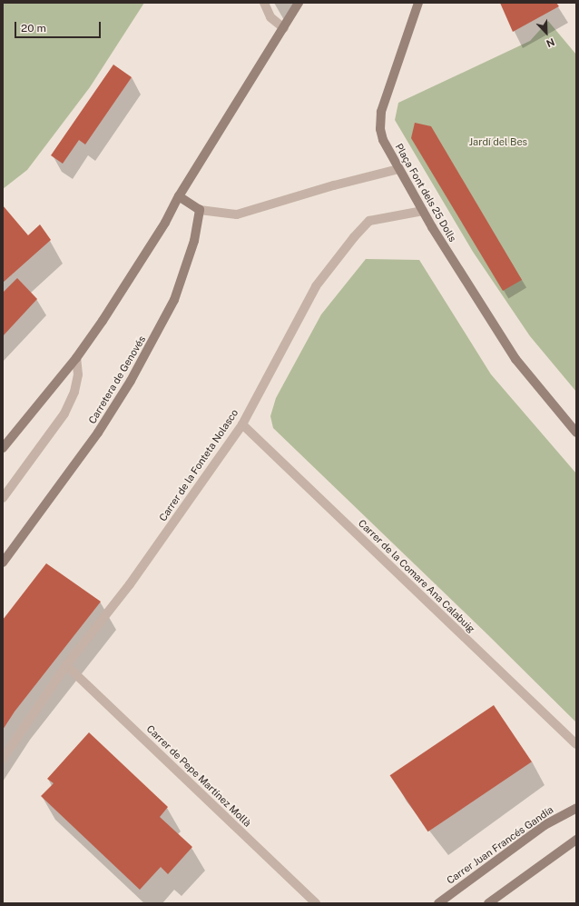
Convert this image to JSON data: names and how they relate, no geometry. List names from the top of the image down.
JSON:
{
  "streets": {
    "main road": ["Plaça Font dels 25 Dolls", "Carretera de Genovés", "Carrer Juan Francés Gandía"],
    "street": ["Carrer de la Fonteta Nolasco", "Carrer de la Comare Ana Calabuig", "Carrer de Pepe Martínez Mollà"]
  },
  "crossings": [
    ["Plaça Font dels 25 Dolls", "Carrer de la Fonteta Nolasco"],
    ["Carrer de la Fonteta Nolasco", "Carrer de la Comare Ana Calabuig"],
    ["Carrer de la Fonteta Nolasco", "Carrer de Pepe Martínez Mollà"]
  ],
  "parks": ["Jardí del Bes"],
  "scale_bar": "20 m",
  "north": "bottom right"
}
